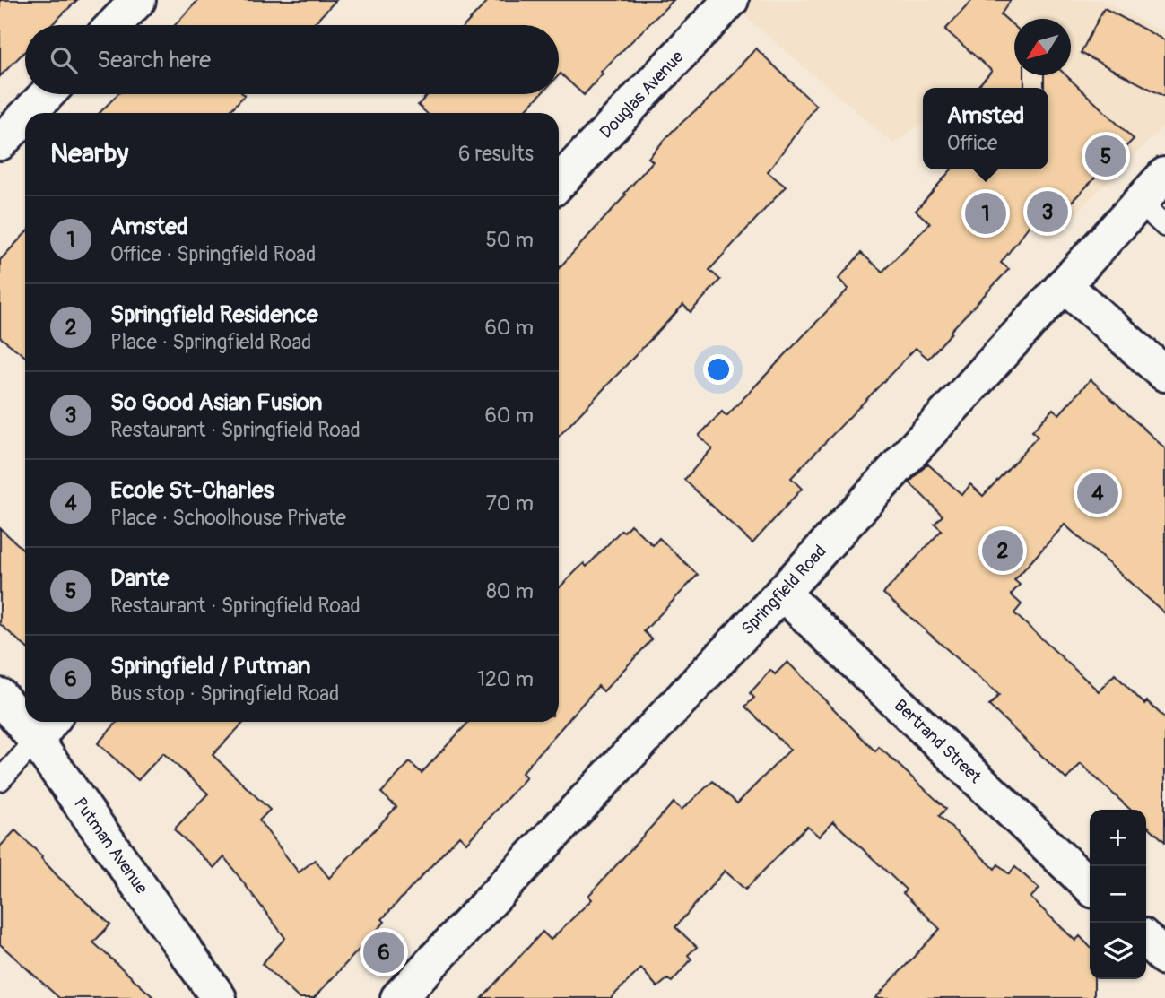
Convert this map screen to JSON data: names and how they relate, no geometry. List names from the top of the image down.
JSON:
{
  "streets": {
    "street": [
      "Douglas Avenue",
      "Springfield Road",
      "Bertrand Street",
      "Putman Avenue"
    ]
  },
  "crossings": [
    ["Springfield Road", "Bertrand Street"]
  ],
  "north": "bottom left",
  "page": {
    "search": "Search here",
    "popup": ["Amsted", "Office"],
    "heading": ["Nearby", "6 results"],
    "pins": [
      "5",
      "3",
      "1",
      "4",
      "2",
      "6"
    ],
    "list": [
      {
        "mark": "1",
        "name": "Amsted",
        "note": "Office · Springfield Road",
        "value": "50 m"
      },
      {
        "mark": "2",
        "name": "Springfield Residence",
        "note": "Place · Springfield Road",
        "value": "60 m"
      },
      {
        "mark": "3",
        "name": "So Good Asian Fusion",
        "note": "Restaurant · Springfield Road",
        "value": "60 m"
      },
      {
        "mark": "4",
        "name": "Ecole St-Charles",
        "note": "Place · Schoolhouse Private",
        "value": "70 m"
      },
      {
        "mark": "5",
        "name": "Dante",
        "note": "Restaurant · Springfield Road",
        "value": "80 m"
      },
      {
        "mark": "6",
        "name": "Springfield / Putman",
        "note": "Bus stop · Springfield Road",
        "value": "120 m"
      }
    ],
    "map_buttons": ["+", "−"]
  }
}
